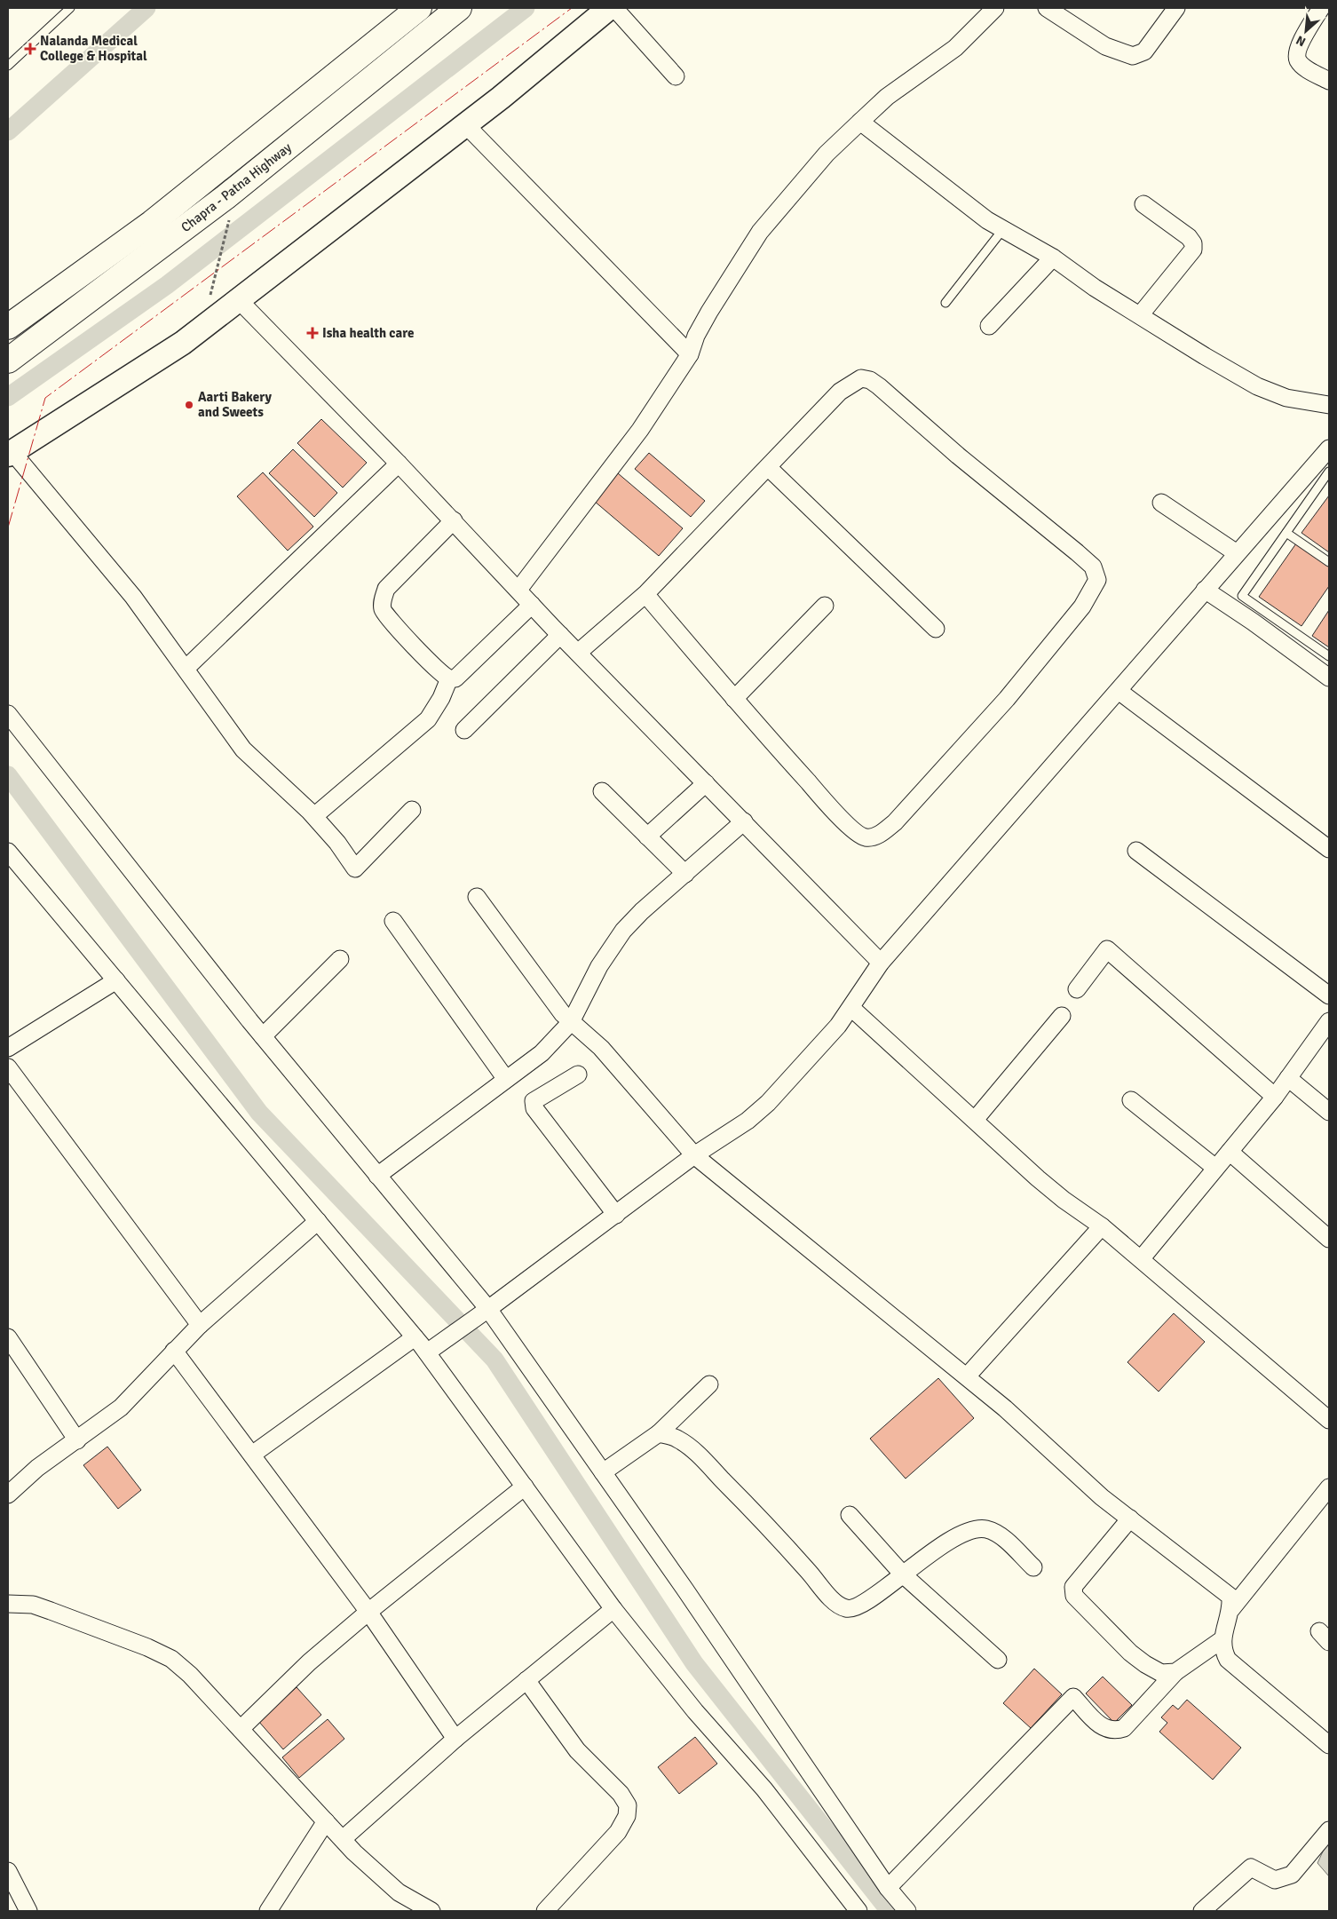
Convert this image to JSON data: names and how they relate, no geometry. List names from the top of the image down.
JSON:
{
  "streets": {
    "highway": ["Chapra - Patna Highway"]
  },
  "places": {
    "health": ["Nalanda Medical College & Hospital", "Isha health care"],
    "other": ["Aarti Bakery and Sweets"]
  },
  "north": "bottom left"
}
